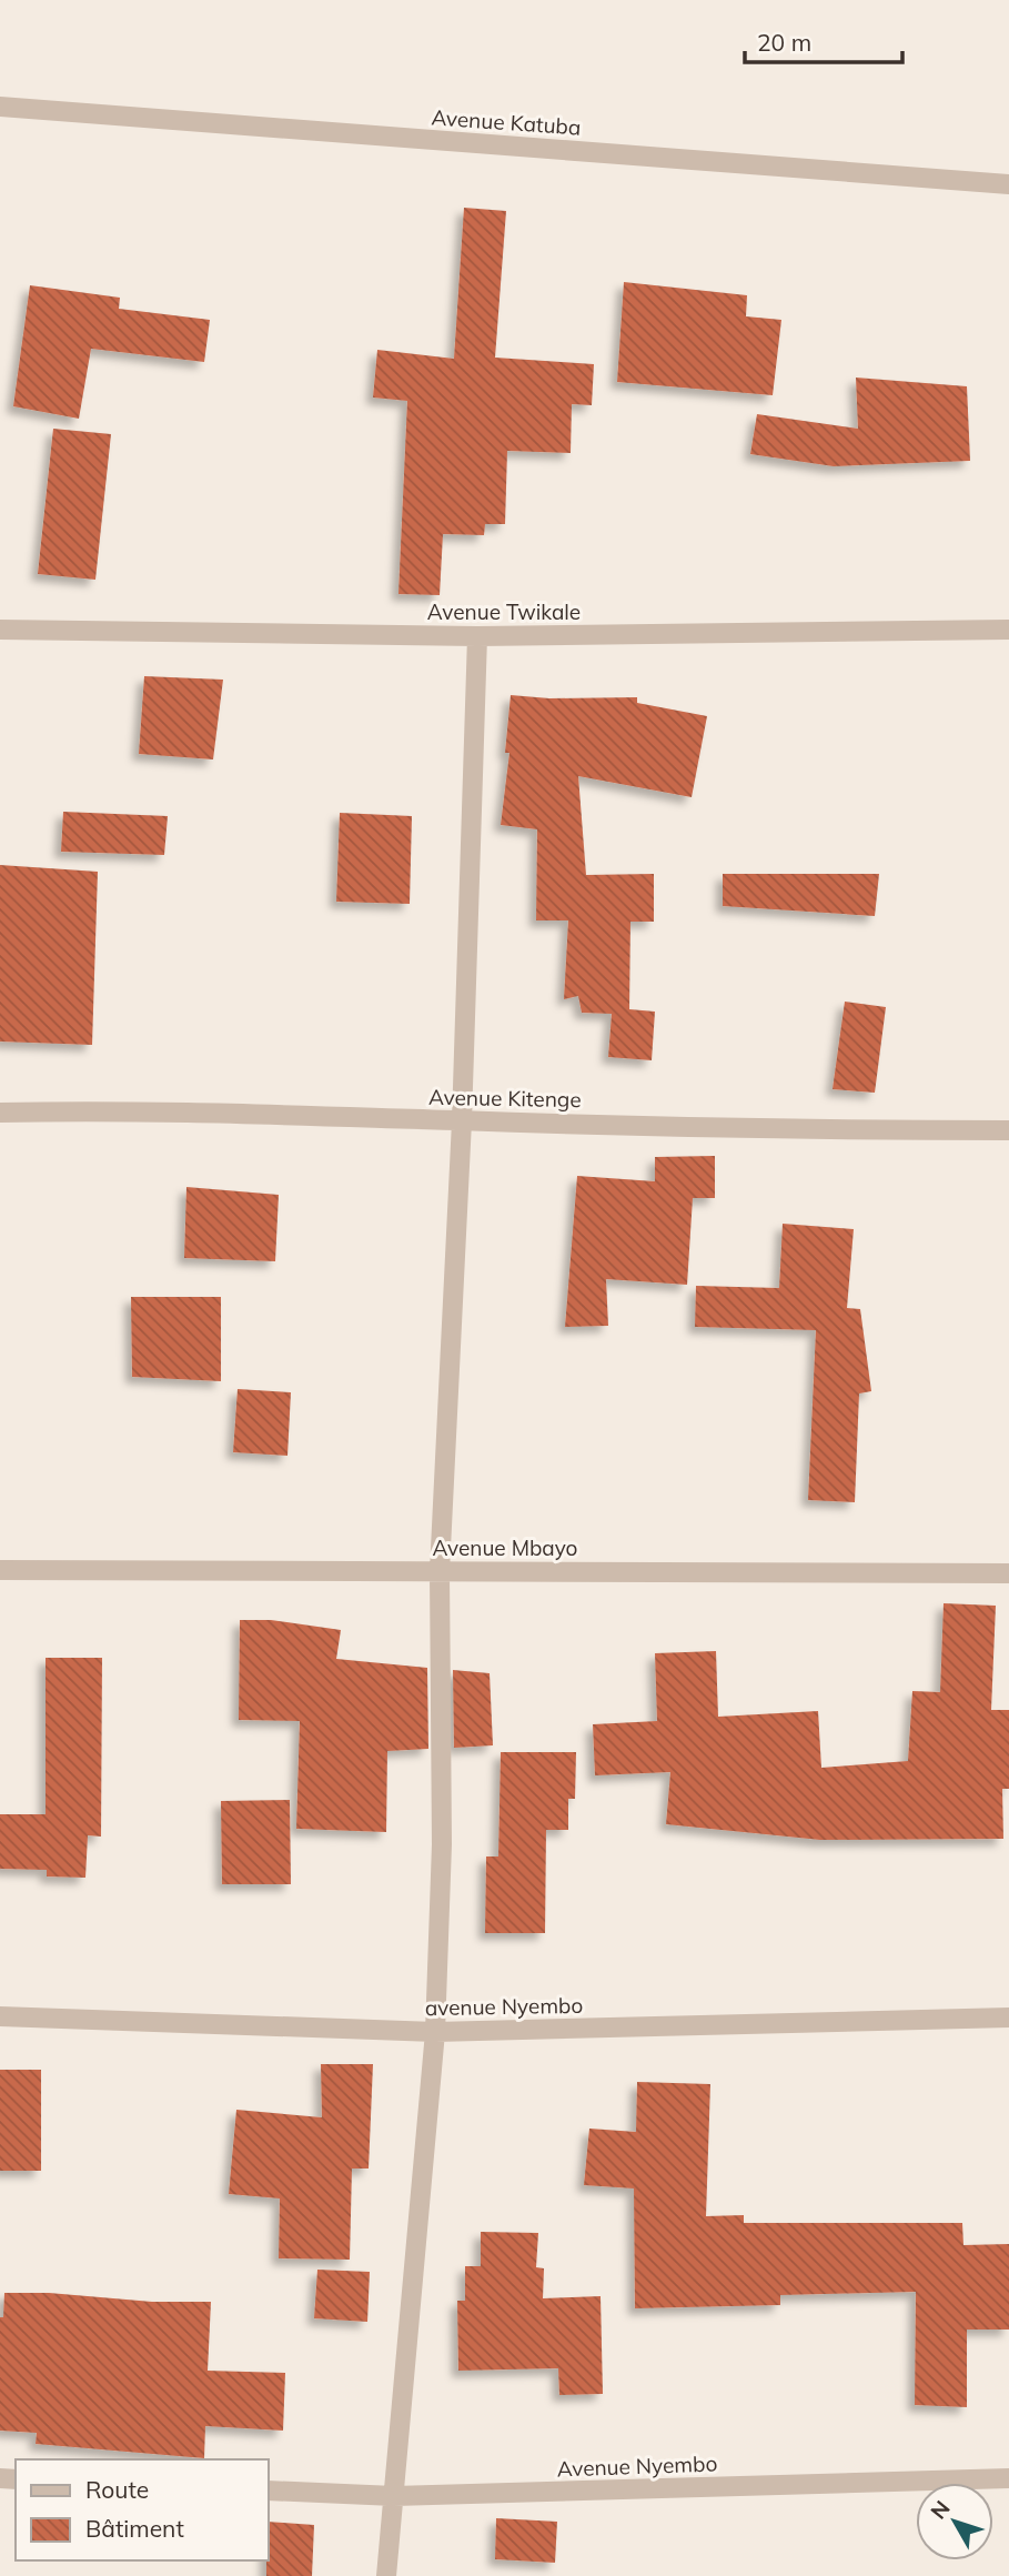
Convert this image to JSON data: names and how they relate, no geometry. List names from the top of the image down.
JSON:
{
  "streets": {
    "street": [
      "Avenue Katuba",
      "Avenue Twikale",
      "Avenue Kitenge",
      "Avenue Mbayo",
      "avenue Nyembo",
      "Avenue Nyembo"
    ]
  },
  "legend": ["Route", "Bâtiment"],
  "scale_bar": "20 m",
  "north": "top left"
}
